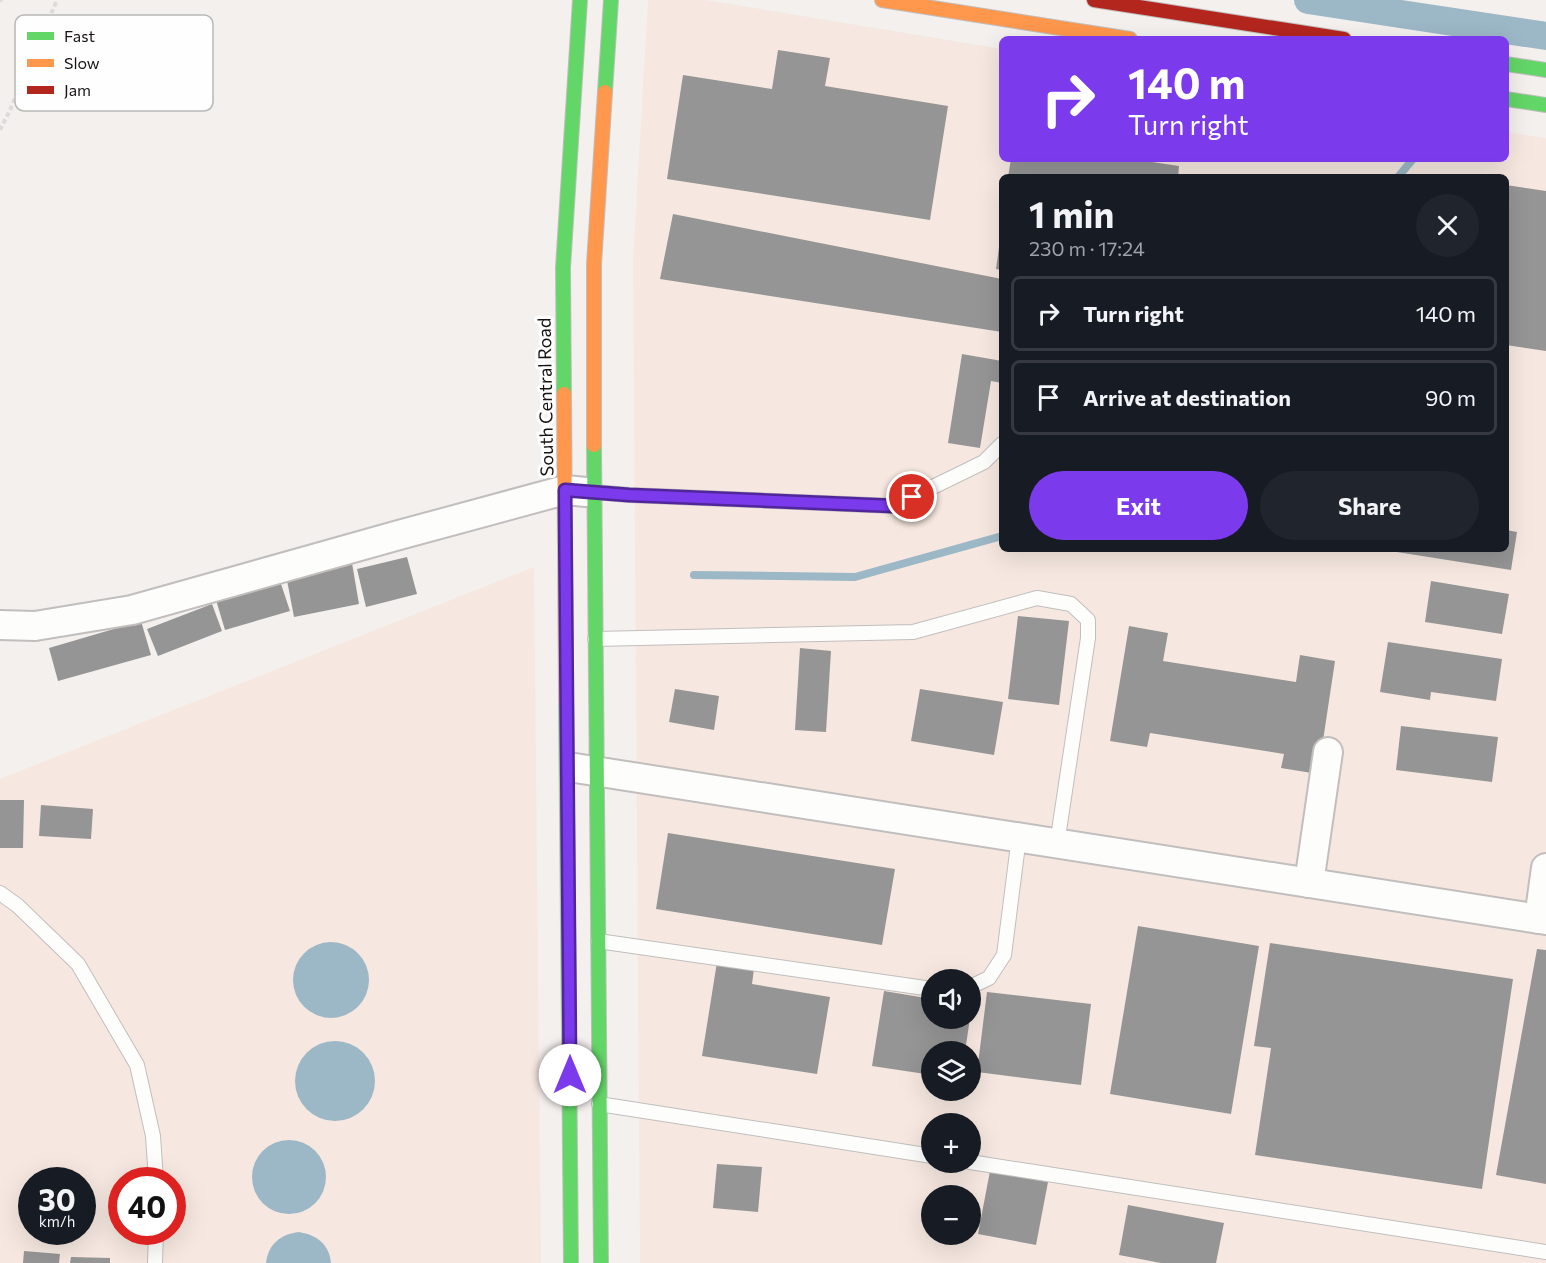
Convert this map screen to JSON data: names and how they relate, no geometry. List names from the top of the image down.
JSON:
{
  "streets": {
    "street": ["South Central Road"]
  },
  "legend": ["Fast", "Slow", "Jam"],
  "page": {
    "turn": ["140 m", "Turn right"],
    "heading": ["1 min", "230 m · 17:24"],
    "list": [
      {
        "name": "Turn right",
        "value": "140 m"
      },
      {
        "name": "Arrive at destination",
        "value": "90 m"
      }
    ],
    "buttons": ["Exit", "Share"],
    "map_buttons": ["+", "−"],
    "speed": "30 km/h",
    "limit": "40"
  }
}
